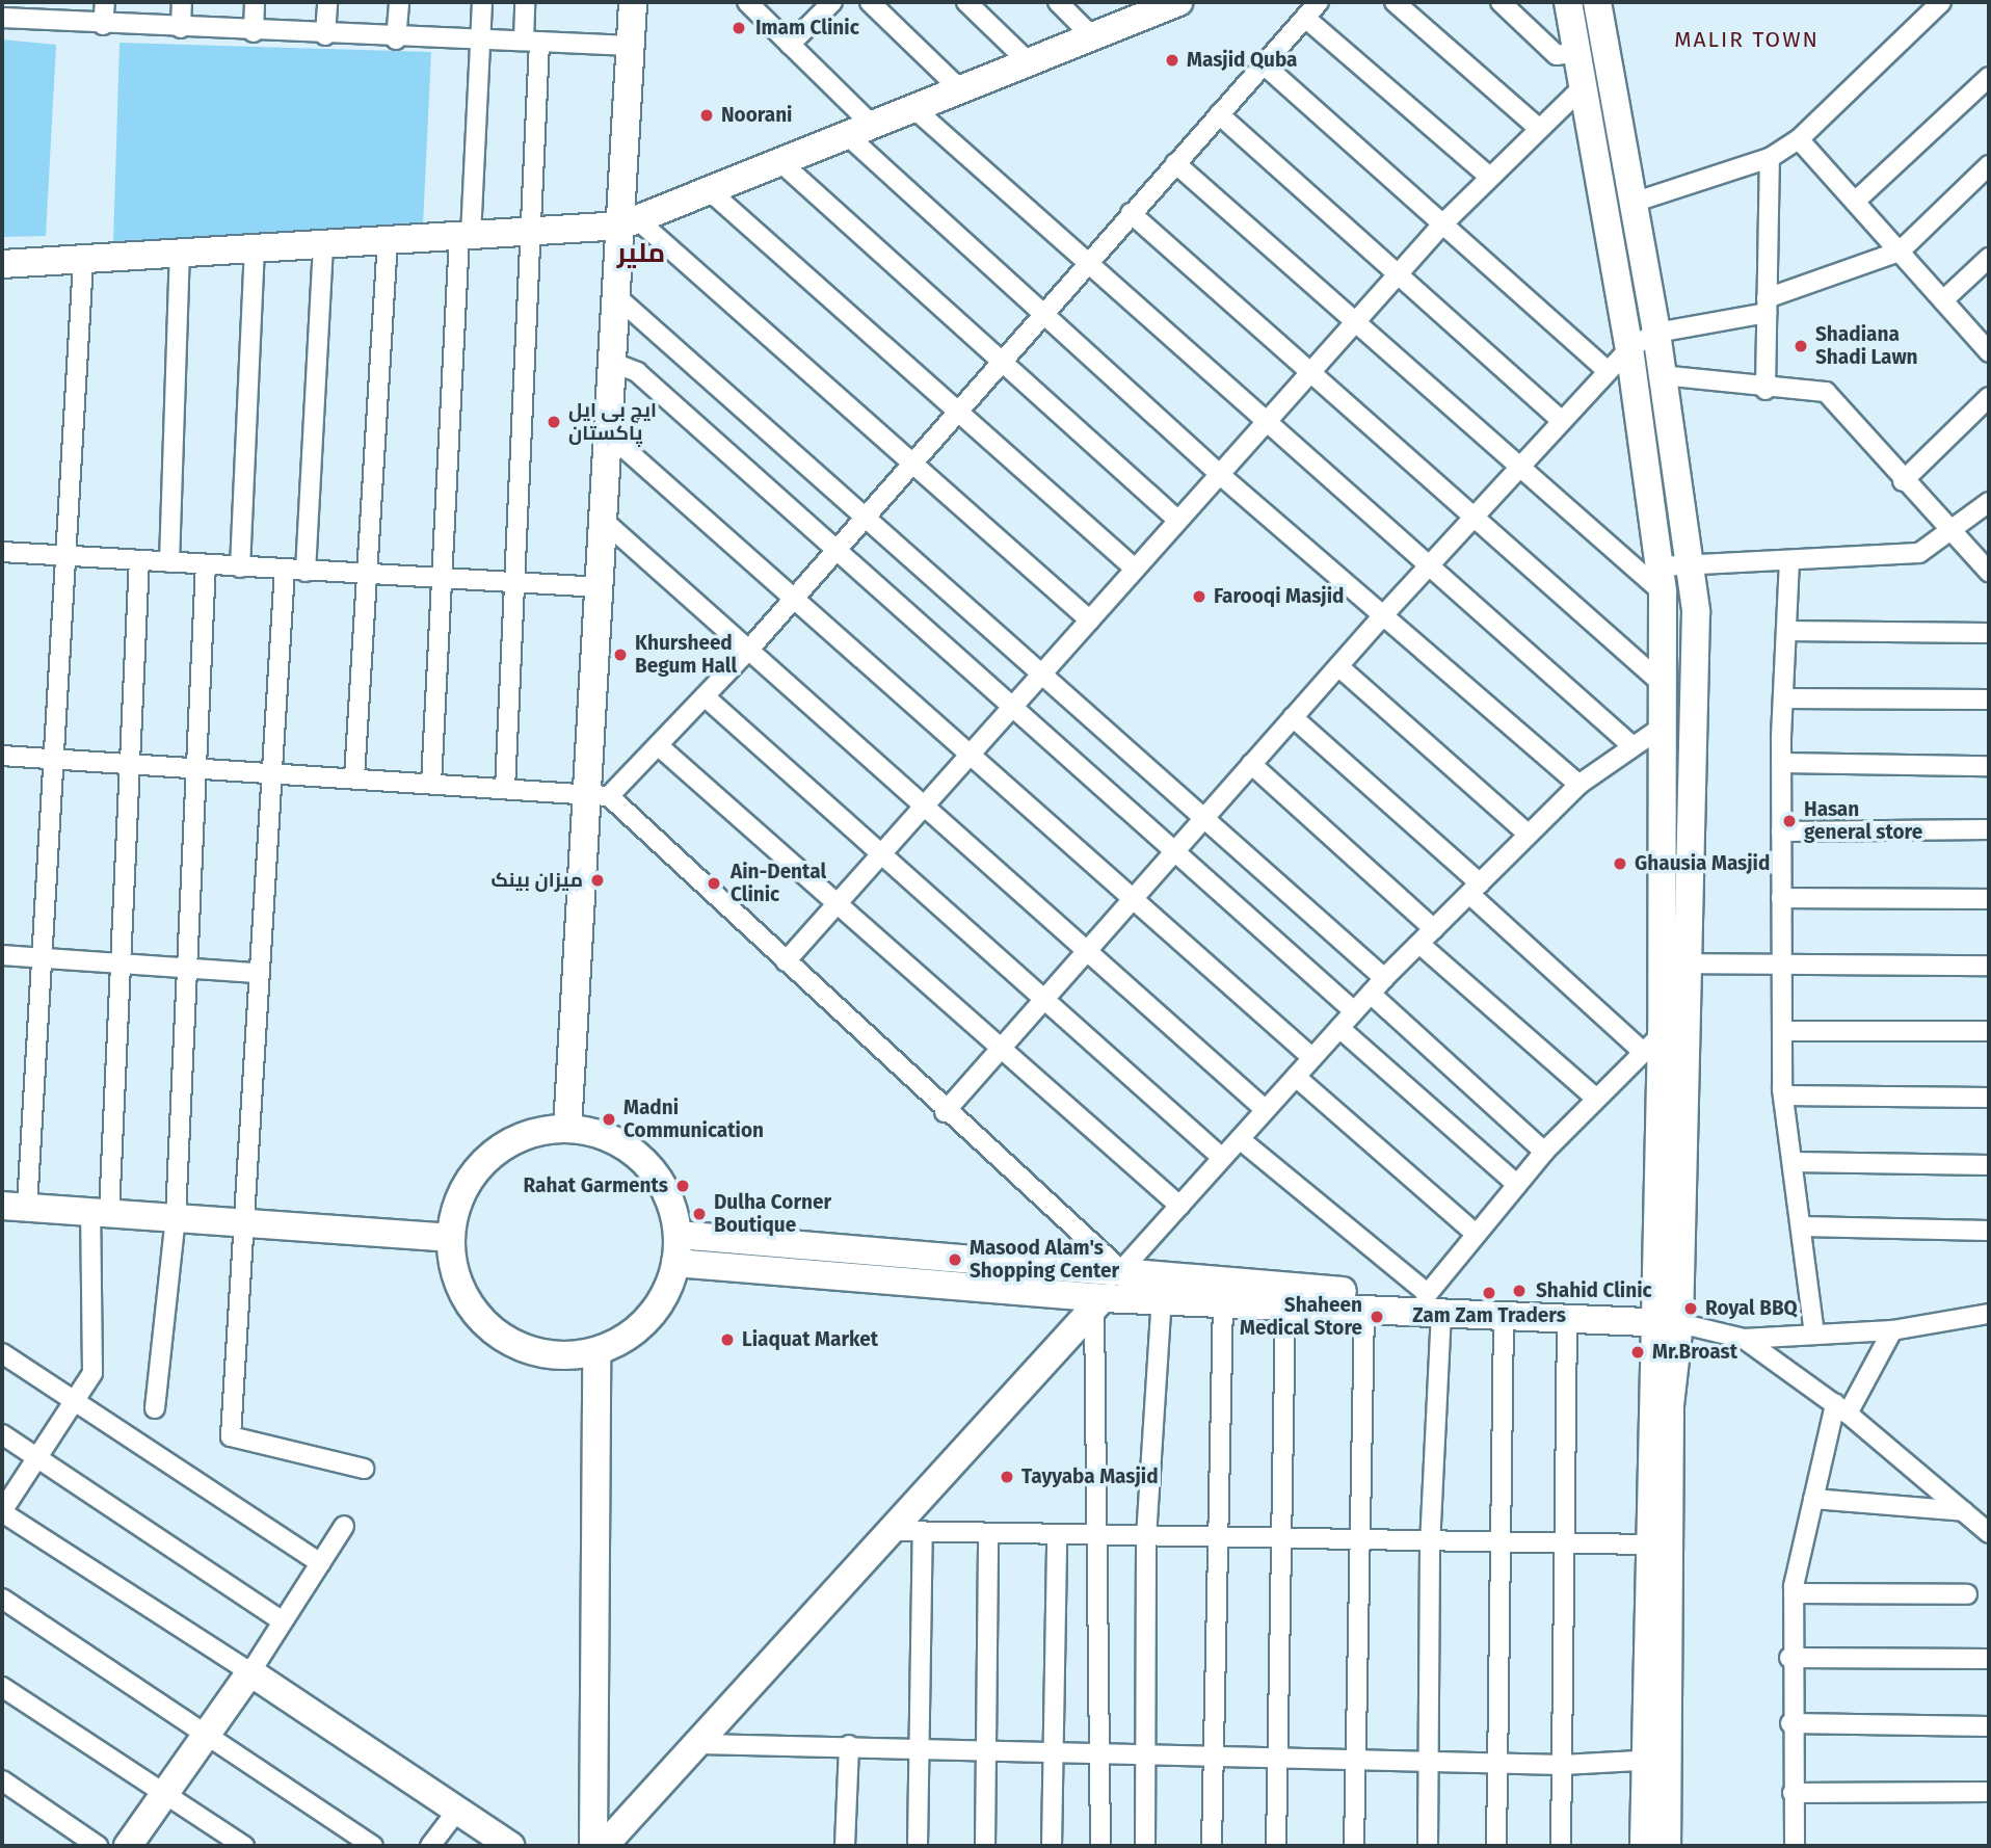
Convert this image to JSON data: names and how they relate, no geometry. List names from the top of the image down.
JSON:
{
  "districts": ["MALIR TOWN", "ملیر"],
  "places": [
    "Imam Clinic",
    "Masjid Quba",
    "Noorani",
    "Shadiana Shadi Lawn",
    "ایچ بی ایل پاکستان",
    "Farooqi Masjid",
    "Khursheed Begum Hall",
    "Hasan general store",
    "Ghausia Masjid",
    "میزان بینک",
    "Ain-Dental Clinic",
    "Madni Communication",
    "Rahat Garments",
    "Dulha Corner Boutique",
    "Masood Alam's Shopping Center",
    "Shahid Clinic",
    "Zam Zam Traders",
    "Royal BBQ",
    "Shaheen Medical Store",
    "Liaquat Market",
    "Mr.Broast",
    "Tayyaba Masjid"
  ]
}
